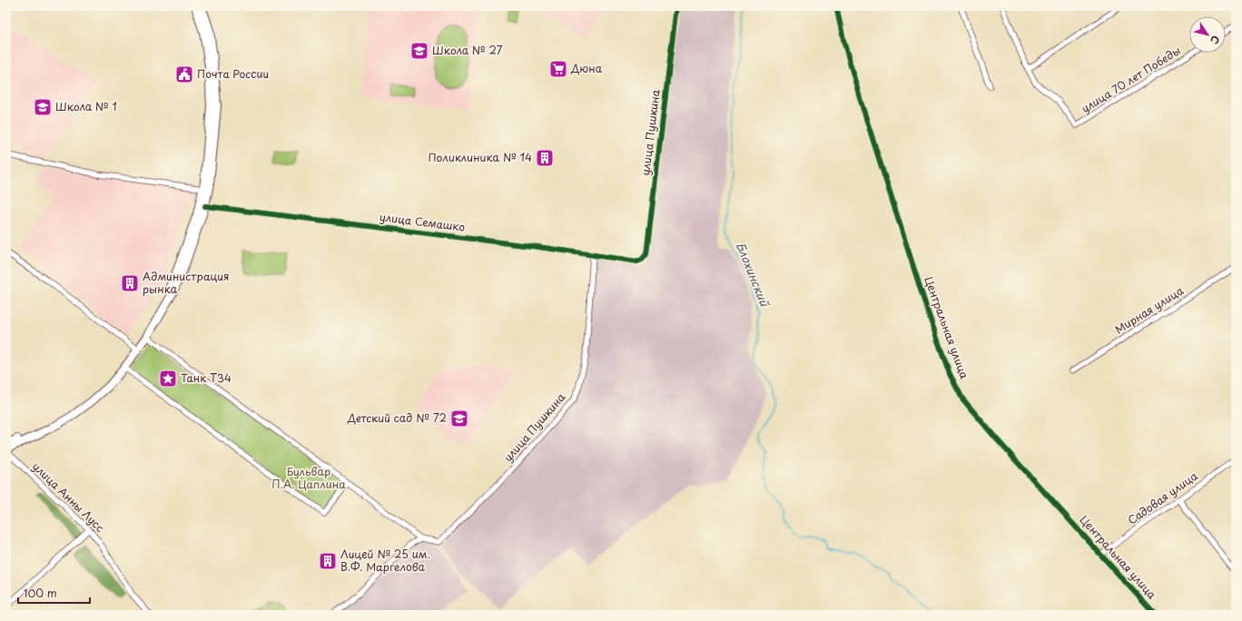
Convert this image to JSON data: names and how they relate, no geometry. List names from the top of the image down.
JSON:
{
  "streets": {
    "street": [
      "улица 70 лет Победы",
      "улица Пушкина",
      "улица Семашко",
      "Мирная улица",
      "Центральная улица",
      "улица Анны Лусс",
      "Садовая улица"
    ]
  },
  "crossings": [
    ["улица Пушкина", "улица Семашко"],
    ["Центральная улица", "Садовая улица"]
  ],
  "water": ["Блохинский"],
  "parks": ["Бульвар П.А. Цаплина"],
  "places": {
    "school or university": ["Школа № 27", "Школа № 1", "Детский сад № 72"],
    "supermarket": ["Дюна"],
    "public building": ["Почта России"],
    "building": ["Поликлиника № 14", "Администрация рынка", "Лицей № 25 им. В.Ф. Маргелова"],
    "place": ["Танк T34"]
  },
  "scale_bar": "100 m",
  "north": "bottom right"
}
